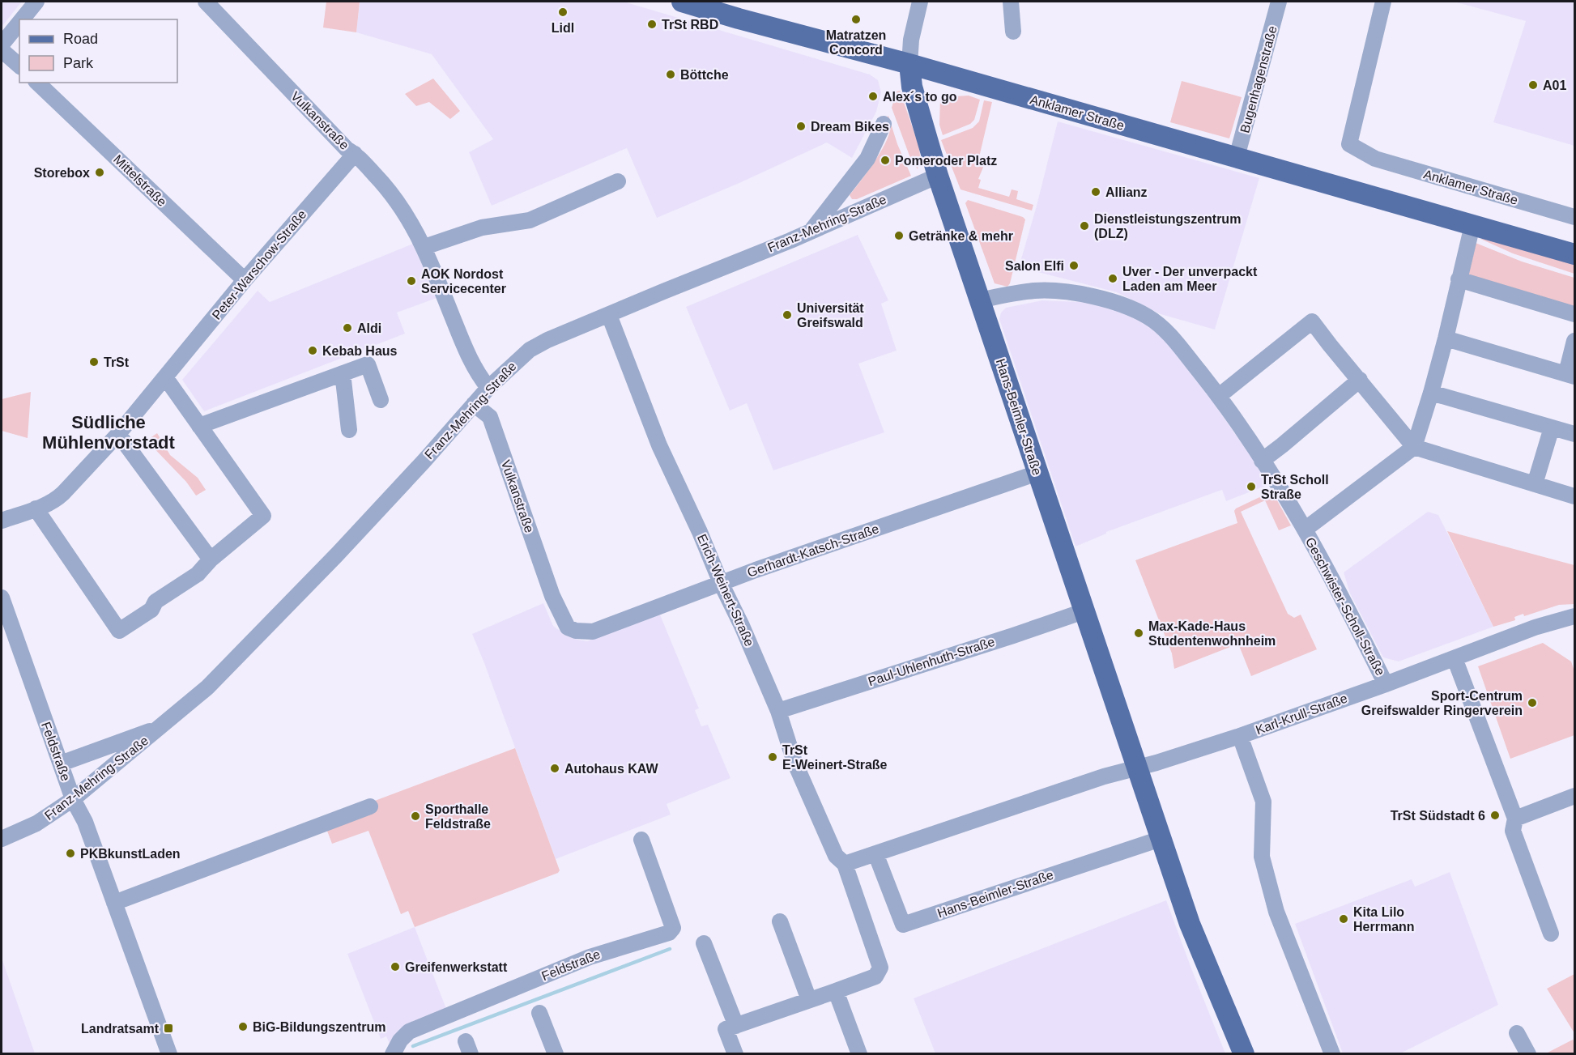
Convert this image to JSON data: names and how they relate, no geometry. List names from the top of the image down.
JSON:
{
  "streets": {
    "main road": ["Anklamer Straße", "Hans-Beimler-Straße"],
    "street": [
      "Bugenhagenstraße",
      "Vulkanstraße",
      "Mittelstraße",
      "Franz-Mehring-Straße",
      "Peter-Warschow-Straße",
      "Gerhardt-Katsch-Straße",
      "Erich-Weinert-Straße",
      "Geschwister-Scholl-Straße",
      "Paul-Uhlenhuth-Straße",
      "Karl-Krull-Straße",
      "Feldstraße"
    ]
  },
  "crossings": [
    ["Bugenhagenstraße", "Anklamer Straße"],
    ["Anklamer Straße", "Hans-Beimler-Straße"],
    ["Vulkanstraße", "Franz-Mehring-Straße"],
    ["Vulkanstraße", "Peter-Warschow-Straße"],
    ["Vulkanstraße", "Gerhardt-Katsch-Straße"],
    ["Mittelstraße", "Peter-Warschow-Straße"],
    ["Franz-Mehring-Straße", "Hans-Beimler-Straße"],
    ["Franz-Mehring-Straße", "Erich-Weinert-Straße"],
    ["Franz-Mehring-Straße", "Feldstraße"],
    ["Hans-Beimler-Straße", "Gerhardt-Katsch-Straße"],
    ["Hans-Beimler-Straße", "Geschwister-Scholl-Straße"],
    ["Hans-Beimler-Straße", "Paul-Uhlenhuth-Straße"],
    ["Hans-Beimler-Straße", "Karl-Krull-Straße"],
    ["Gerhardt-Katsch-Straße", "Erich-Weinert-Straße"],
    ["Erich-Weinert-Straße", "Paul-Uhlenhuth-Straße"],
    ["Geschwister-Scholl-Straße", "Karl-Krull-Straße"]
  ],
  "districts": ["Südliche Mühlenvorstadt"],
  "places": {
    "other": [
      "Lidl",
      "Matratzen Concord",
      "TrSt RBD",
      "Böttche",
      "A01",
      "Alex´s to go",
      "Dream Bikes",
      "Pomeroder Platz",
      "Storebox",
      "Allianz",
      "Dienstleistungszentrum (DLZ)",
      "Getränke & mehr",
      "Salon Elfi",
      "Uver - Der unverpackt Laden am Meer",
      "AOK Nordost Servicecenter",
      "Universität Greifswald",
      "Aldi",
      "Kebab Haus",
      "TrSt",
      "TrSt Scholl Straße",
      "Max-Kade-Haus Studentenwohnheim",
      "Sport-Centrum Greifswalder Ringerverein",
      "TrSt E-Weinert-Straße",
      "Autohaus KAW",
      "TrSt Südstadt 6",
      "Sporthalle Feldstraße",
      "PKBkunstLaden",
      "Kita Lilo Herrmann",
      "Greifenwerkstatt",
      "BiG-Bildungszentrum"
    ],
    "transit": ["Landratsamt"]
  },
  "legend": ["Road", "Park"]
}
